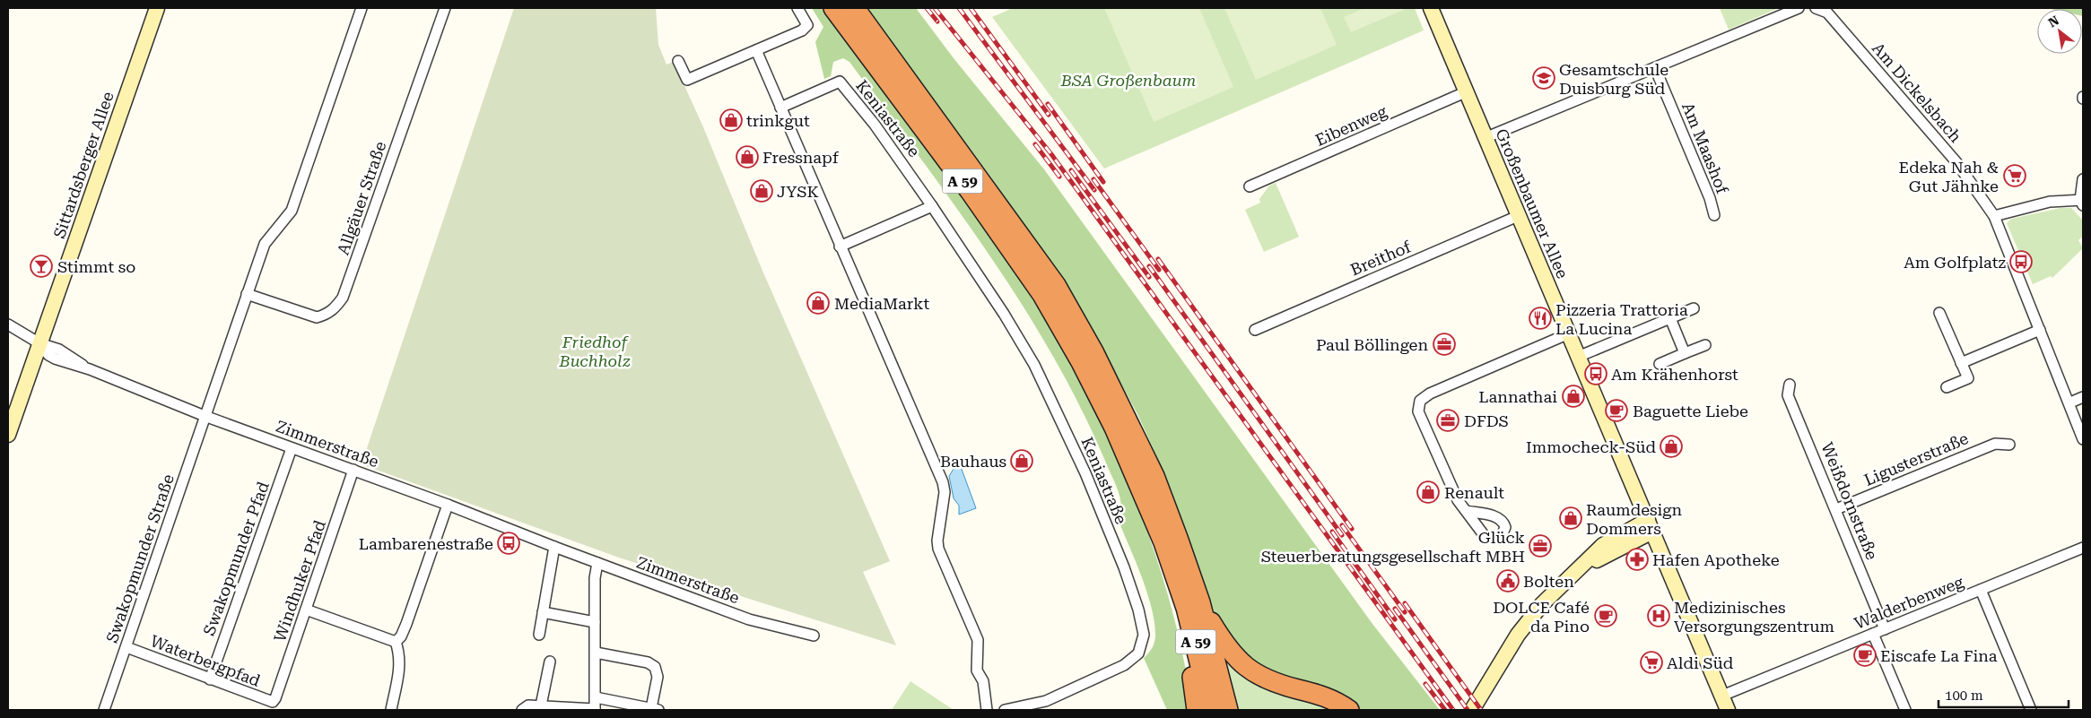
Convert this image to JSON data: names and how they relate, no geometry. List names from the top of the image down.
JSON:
{
  "streets": {
    "highway": ["A 59"],
    "main road": ["Sittardsberger Allee", "Großenbaumer Allee"],
    "street": [
      "Am Dickelsbach",
      "Keniastraße",
      "Eibenweg",
      "Am Maashof",
      "Allgäuer Straße",
      "Breithof",
      "Zimmerstraße",
      "Ligusterstraße",
      "Weißdornstraße",
      "Swakopmunder Straße",
      "Swakopmunder Pfad",
      "Windhuker Pfad",
      "Walderbenweg",
      "Waterbergpfad"
    ]
  },
  "crossings": [
    ["Eibenweg", "Großenbaumer Allee"],
    ["Sittardsberger Allee", "Zimmerstraße"],
    ["Großenbaumer Allee", "Breithof"],
    ["Großenbaumer Allee", "Walderbenweg"],
    ["Zimmerstraße", "Swakopmunder Straße"],
    ["Zimmerstraße", "Swakopmunder Pfad"],
    ["Zimmerstraße", "Windhuker Pfad"],
    ["Ligusterstraße", "Weißdornstraße"],
    ["Weißdornstraße", "Walderbenweg"],
    ["Swakopmunder Straße", "Waterbergpfad"],
    ["Swakopmunder Pfad", "Waterbergpfad"],
    ["Windhuker Pfad", "Waterbergpfad"]
  ],
  "parks": ["BSA Großenbaum", "Friedhof Buchholz"],
  "places": {
    "school or university": ["Gesamtschule Duisburg Süd"],
    "shop": [
      "trinkgut",
      "Fressnapf",
      "JYSK",
      "MediaMarkt",
      "Lannathai",
      "Immocheck-Süd",
      "Bauhaus",
      "Renault",
      "Raumdesign Dommers"
    ],
    "supermarket": ["Edeka Nah & Gut Jähnke", "Aldi Süd"],
    "bus stop": ["Am Golfplatz", "Am Krähenhorst", "Lambarenestraße"],
    "bar": ["Stimmt so"],
    "restaurant": ["Pizzeria Trattoria La Lucina"],
    "office": ["Paul Böllingen", "DFDS", "Glück Steuerberatungsgesellschaft MBH"],
    "cafe": ["Baguette Liebe", "DOLCE Café da Pino", "Eiscafe La Fina"],
    "pharmacy": ["Hafen Apotheke"],
    "public building": ["Bolten"],
    "hospital": ["Medizinisches Versorgungszentrum"]
  },
  "scale_bar": "100 m",
  "north": "top left"
}
